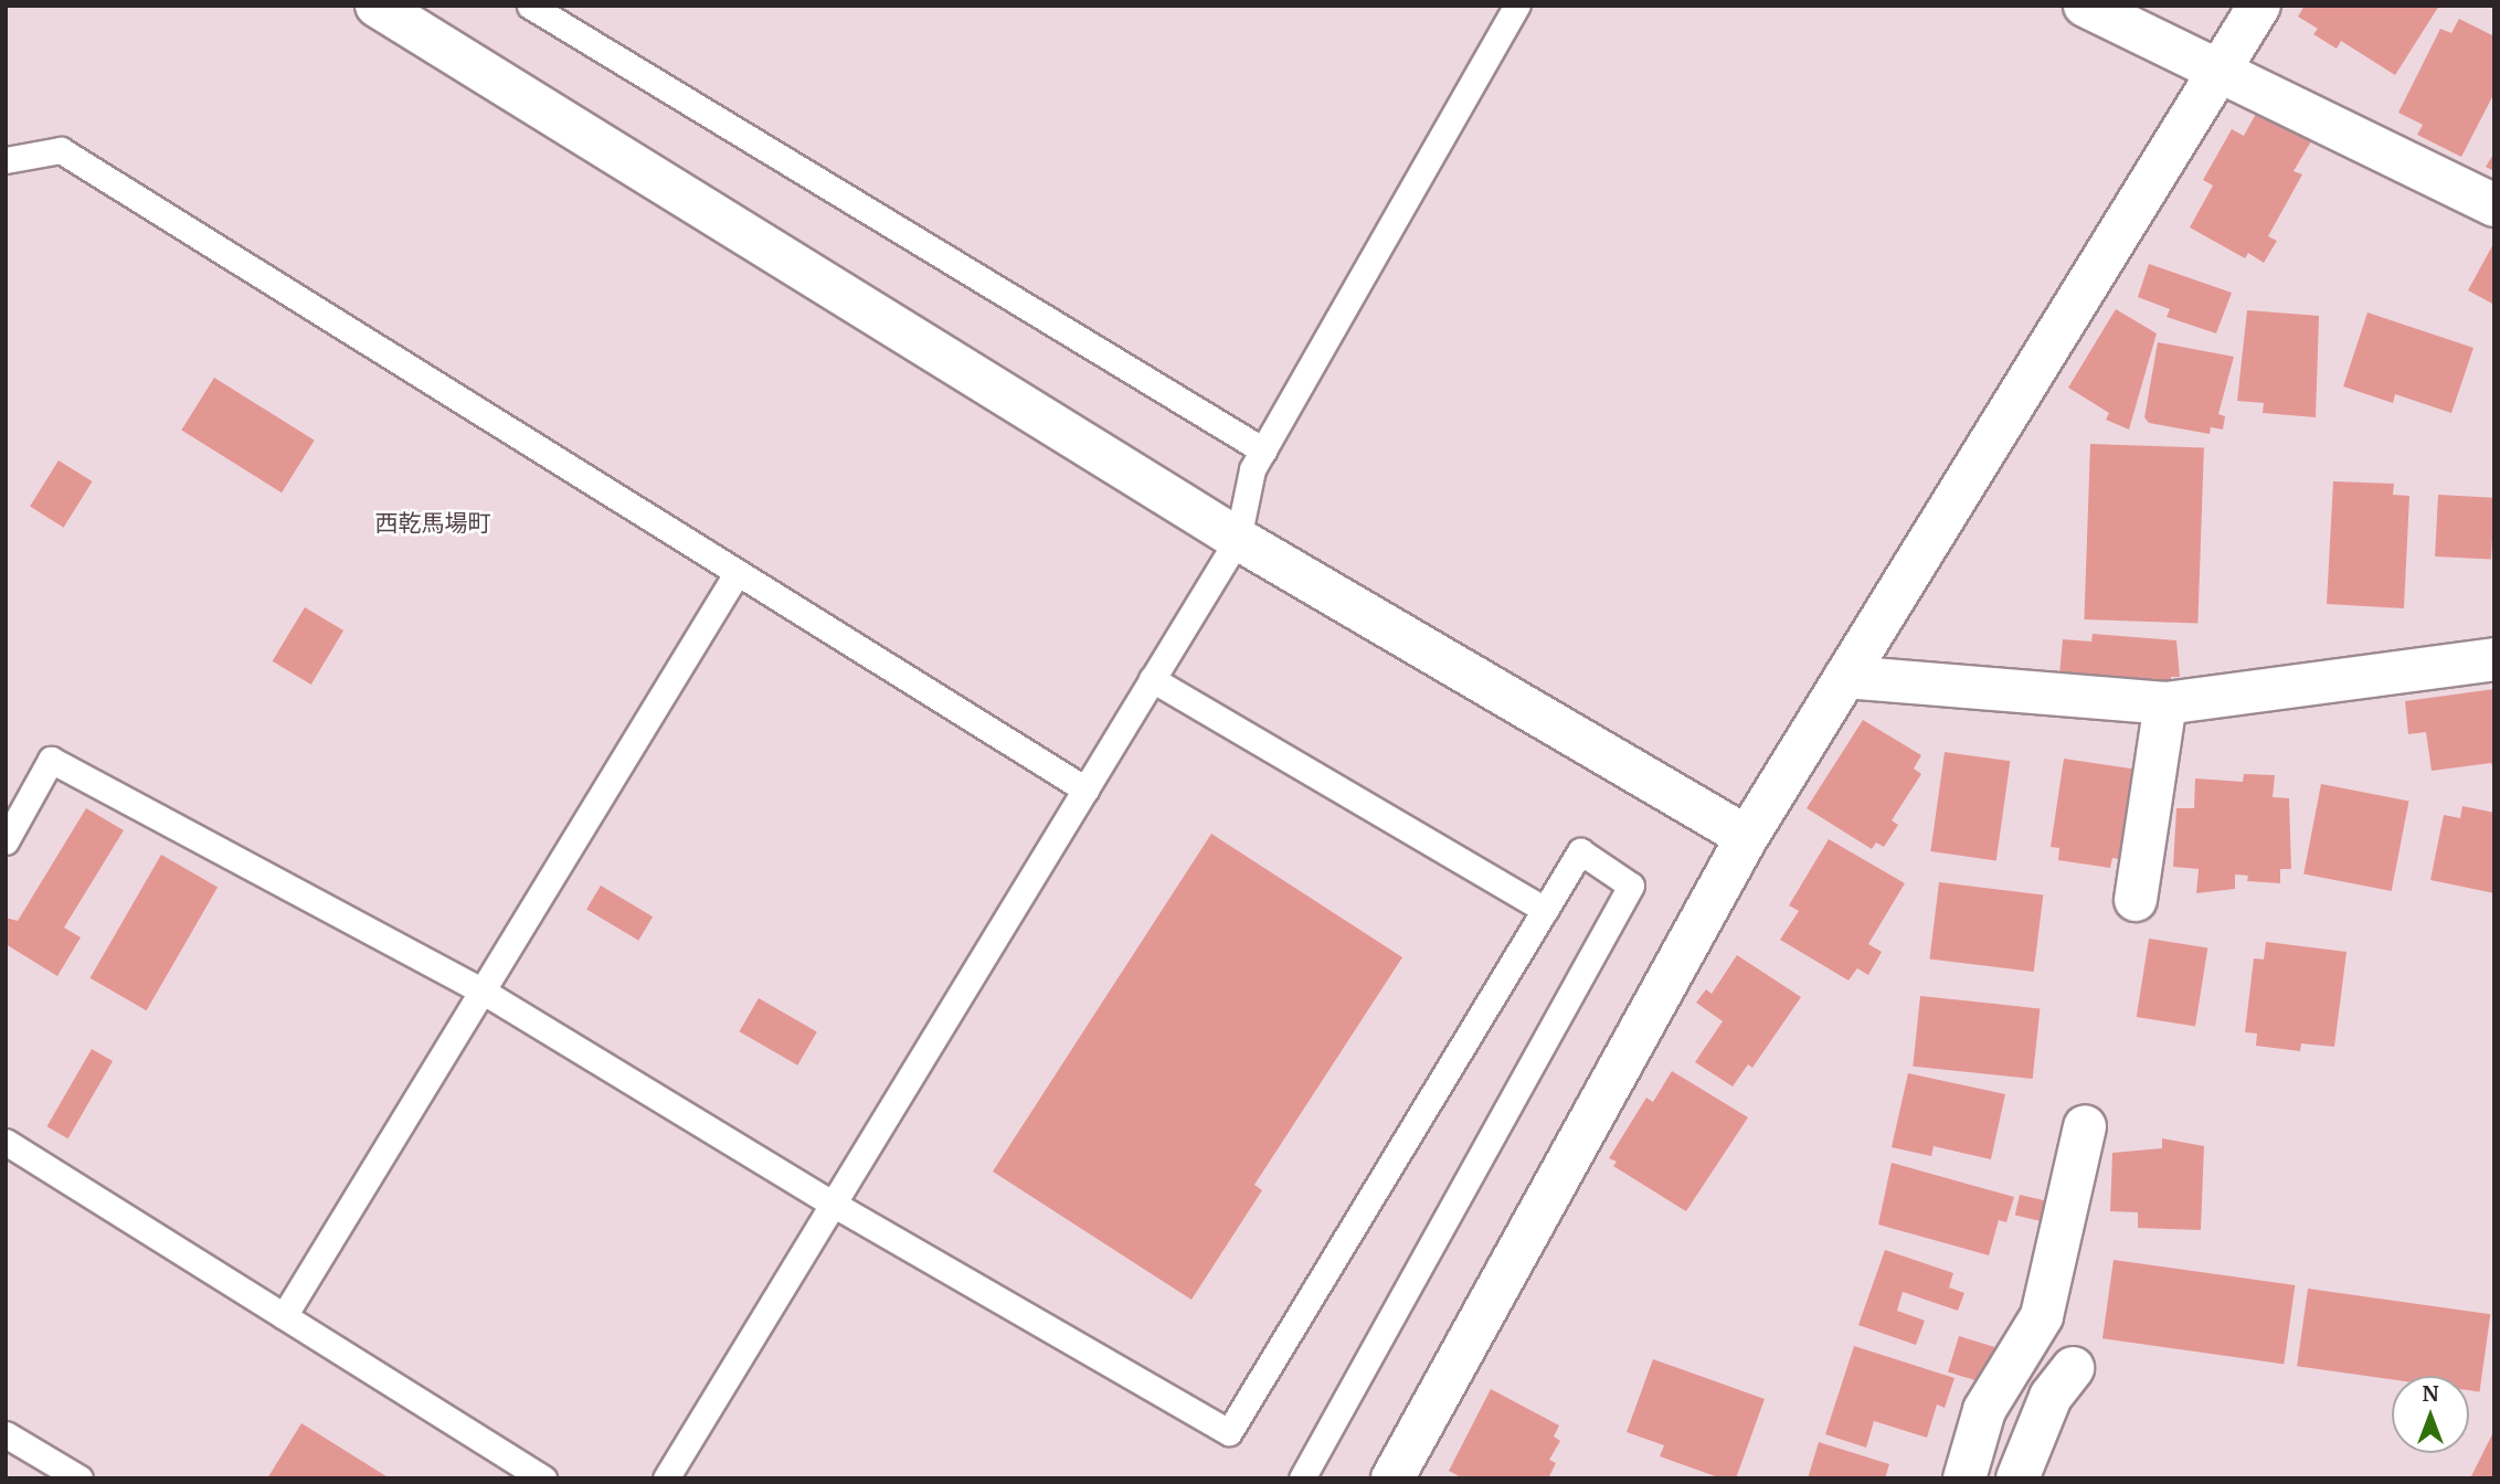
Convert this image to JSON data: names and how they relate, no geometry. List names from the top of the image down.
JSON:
{
  "districts": ["西乾馬場町"],
  "north": "top"
}
